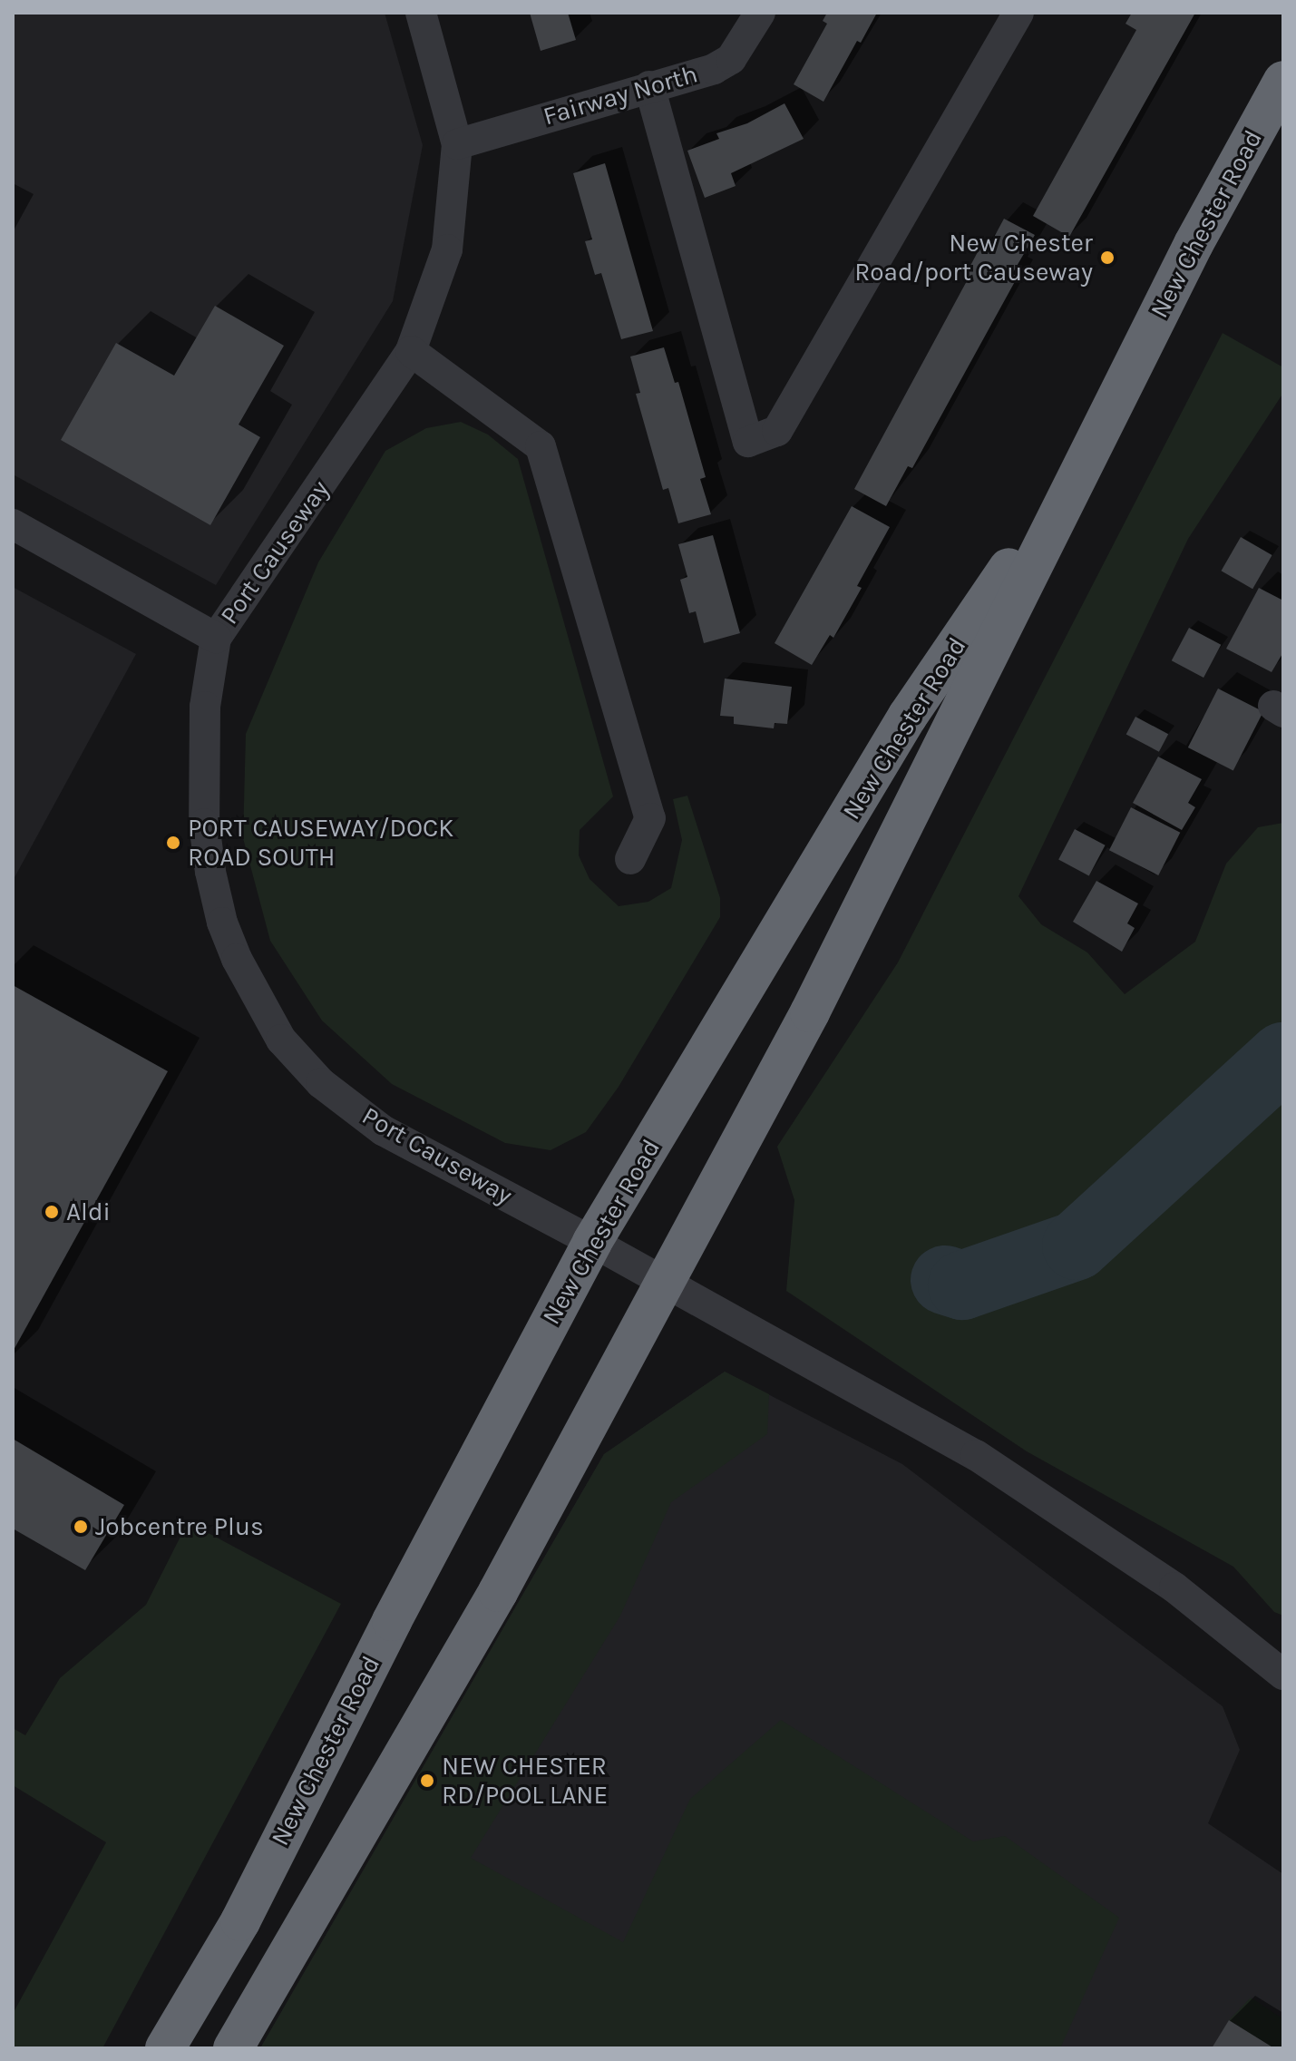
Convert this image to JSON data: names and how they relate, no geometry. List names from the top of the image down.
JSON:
{
  "streets": {
    "highway": ["New Chester Road"],
    "street": ["Fairway North", "Port Causeway"]
  },
  "crossings": [
    ["Fairway North", "Port Causeway"],
    ["New Chester Road", "Port Causeway"]
  ],
  "places": [
    "New Chester Road/port Causeway",
    "PORT CAUSEWAY/DOCK ROAD SOUTH",
    "Aldi",
    "Jobcentre Plus",
    "NEW CHESTER RD/POOL LANE"
  ]
}
